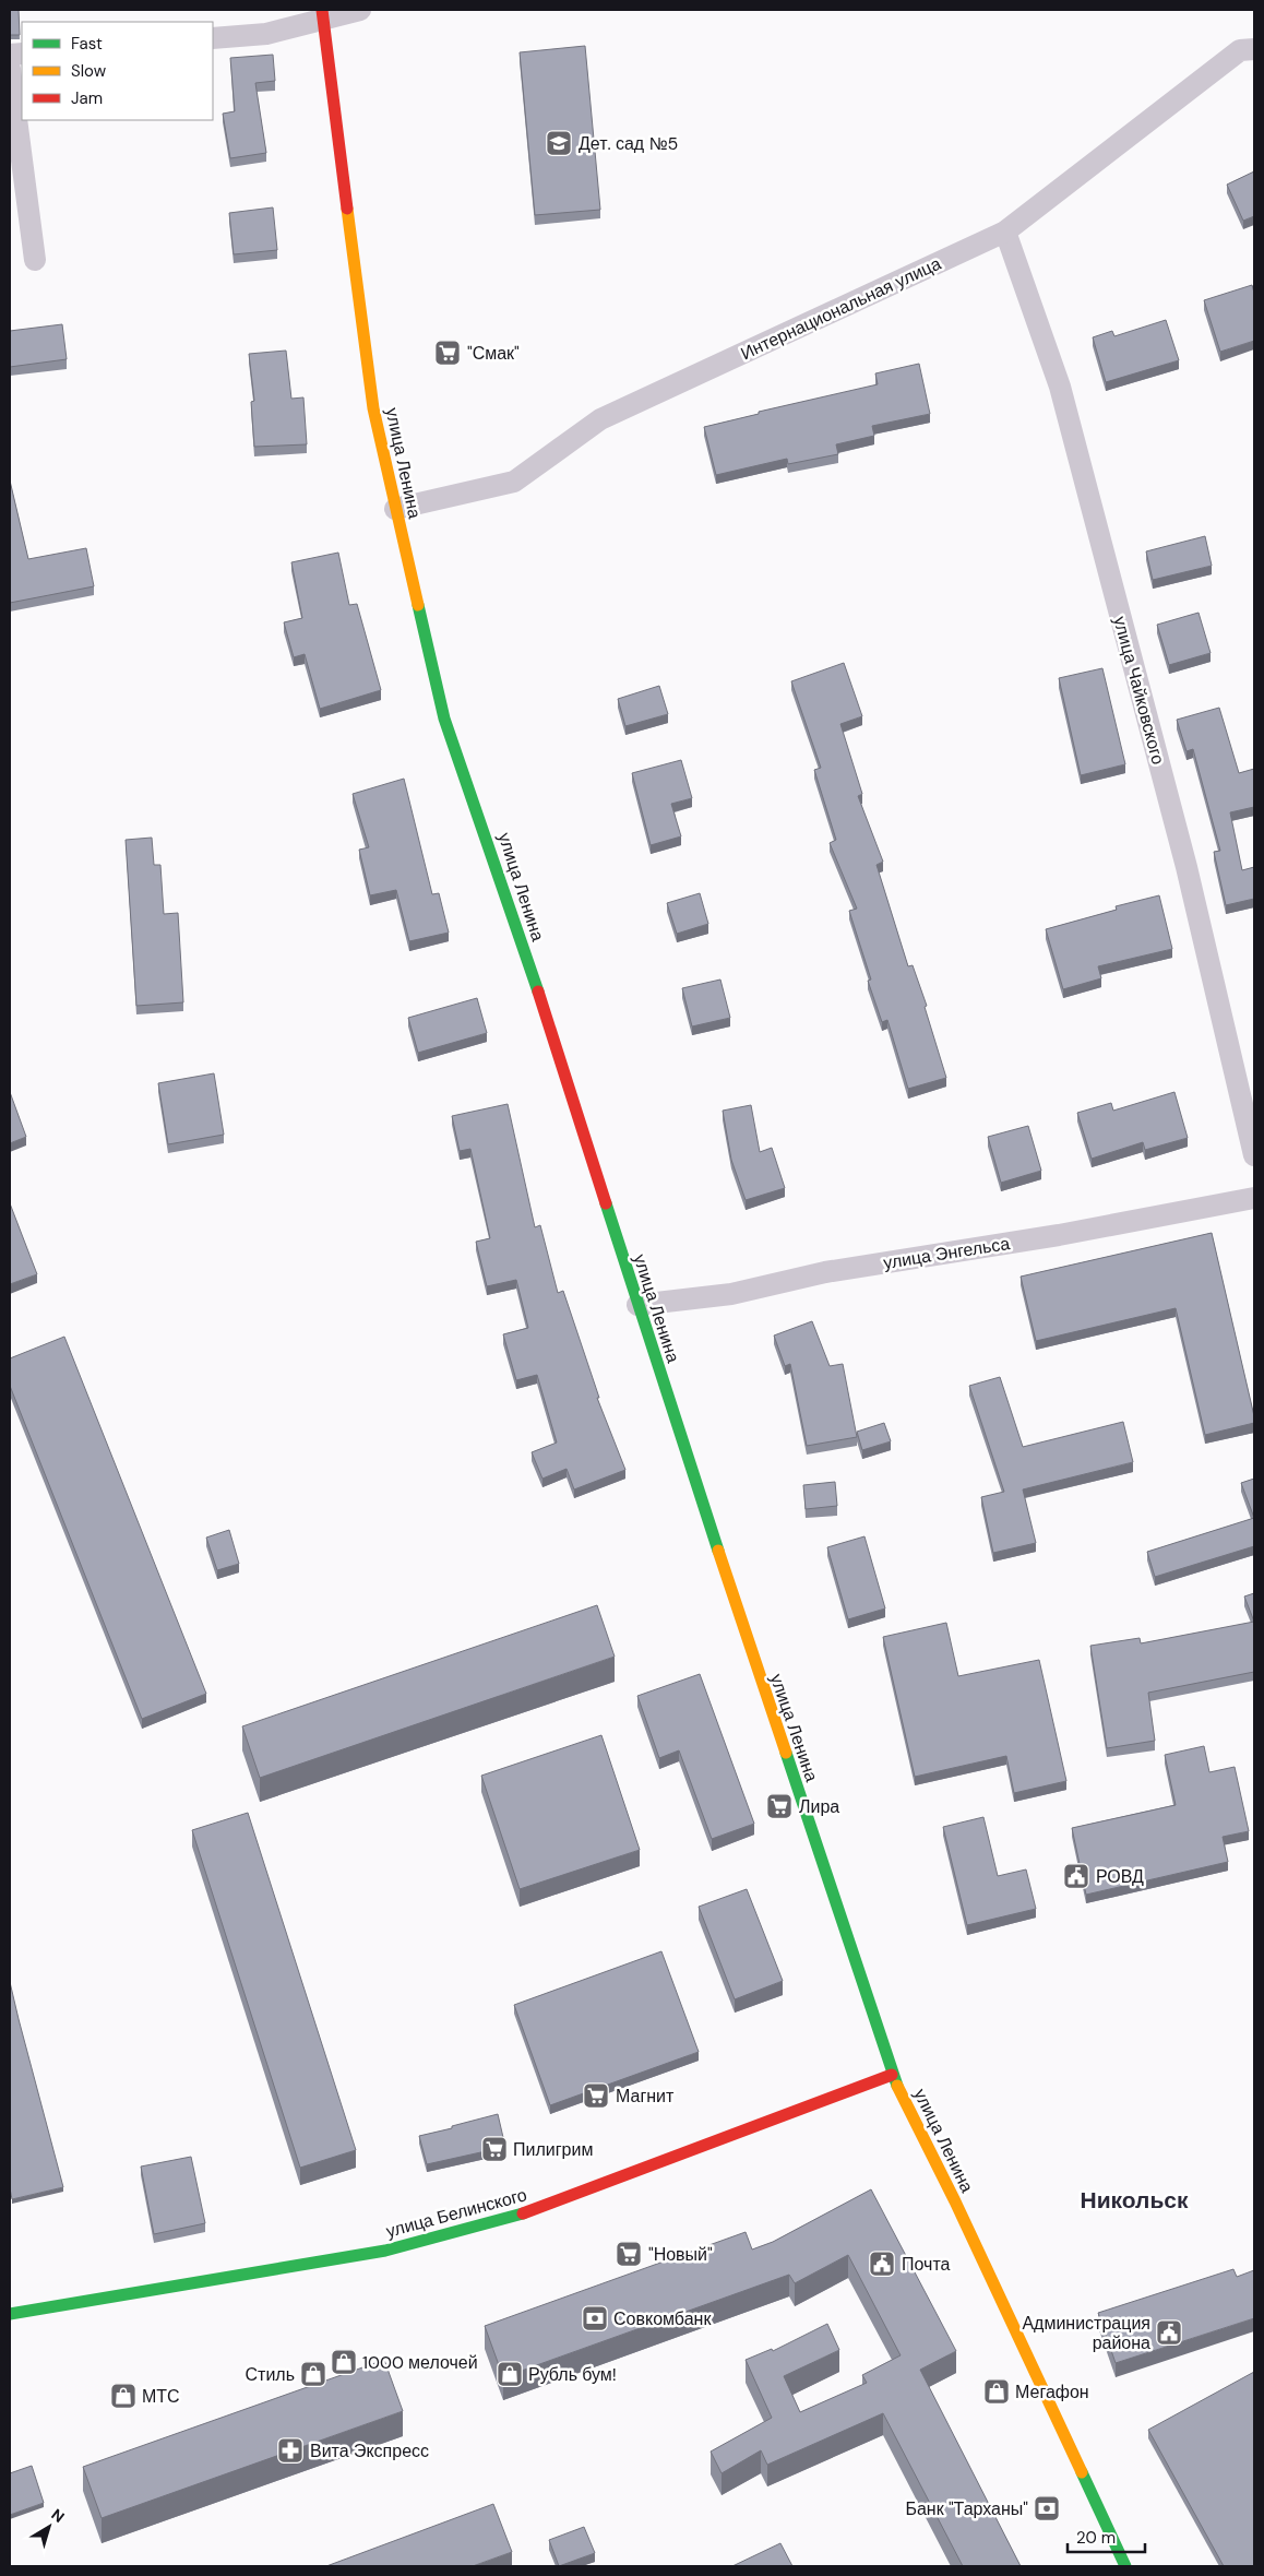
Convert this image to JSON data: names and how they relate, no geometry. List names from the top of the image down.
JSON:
{
  "streets": {
    "main road": ["улица Ленина", "улица Белинского"],
    "street": ["Интернациональная улица", "улица Чайковского", "улица Энгельса"]
  },
  "crossings": [
    ["Интернациональная улица", "улица Ленина"],
    ["Интернациональная улица", "улица Чайковского"],
    ["улица Ленина", "улица Энгельса"],
    ["улица Ленина", "улица Белинского"]
  ],
  "districts": ["Никольск"],
  "places": {
    "school or university": ["Дет. сад №5"],
    "supermarket": [
      "\"Смак\"",
      "Лира",
      "Магнит",
      "Пилигрим",
      "\"Новый\""
    ],
    "public building": ["РОВД", "Почта", "Администрация района"],
    "bank": ["Совкомбанк", "Банк \"Тарханы\""],
    "shop": [
      "1000 мелочей",
      "Стиль",
      "Рубль бум!",
      "Мегафон",
      "МТС"
    ],
    "pharmacy": ["Вита Экспресс"]
  },
  "legend": ["Fast", "Slow", "Jam"],
  "scale_bar": "20 m",
  "north": "top right"
}
